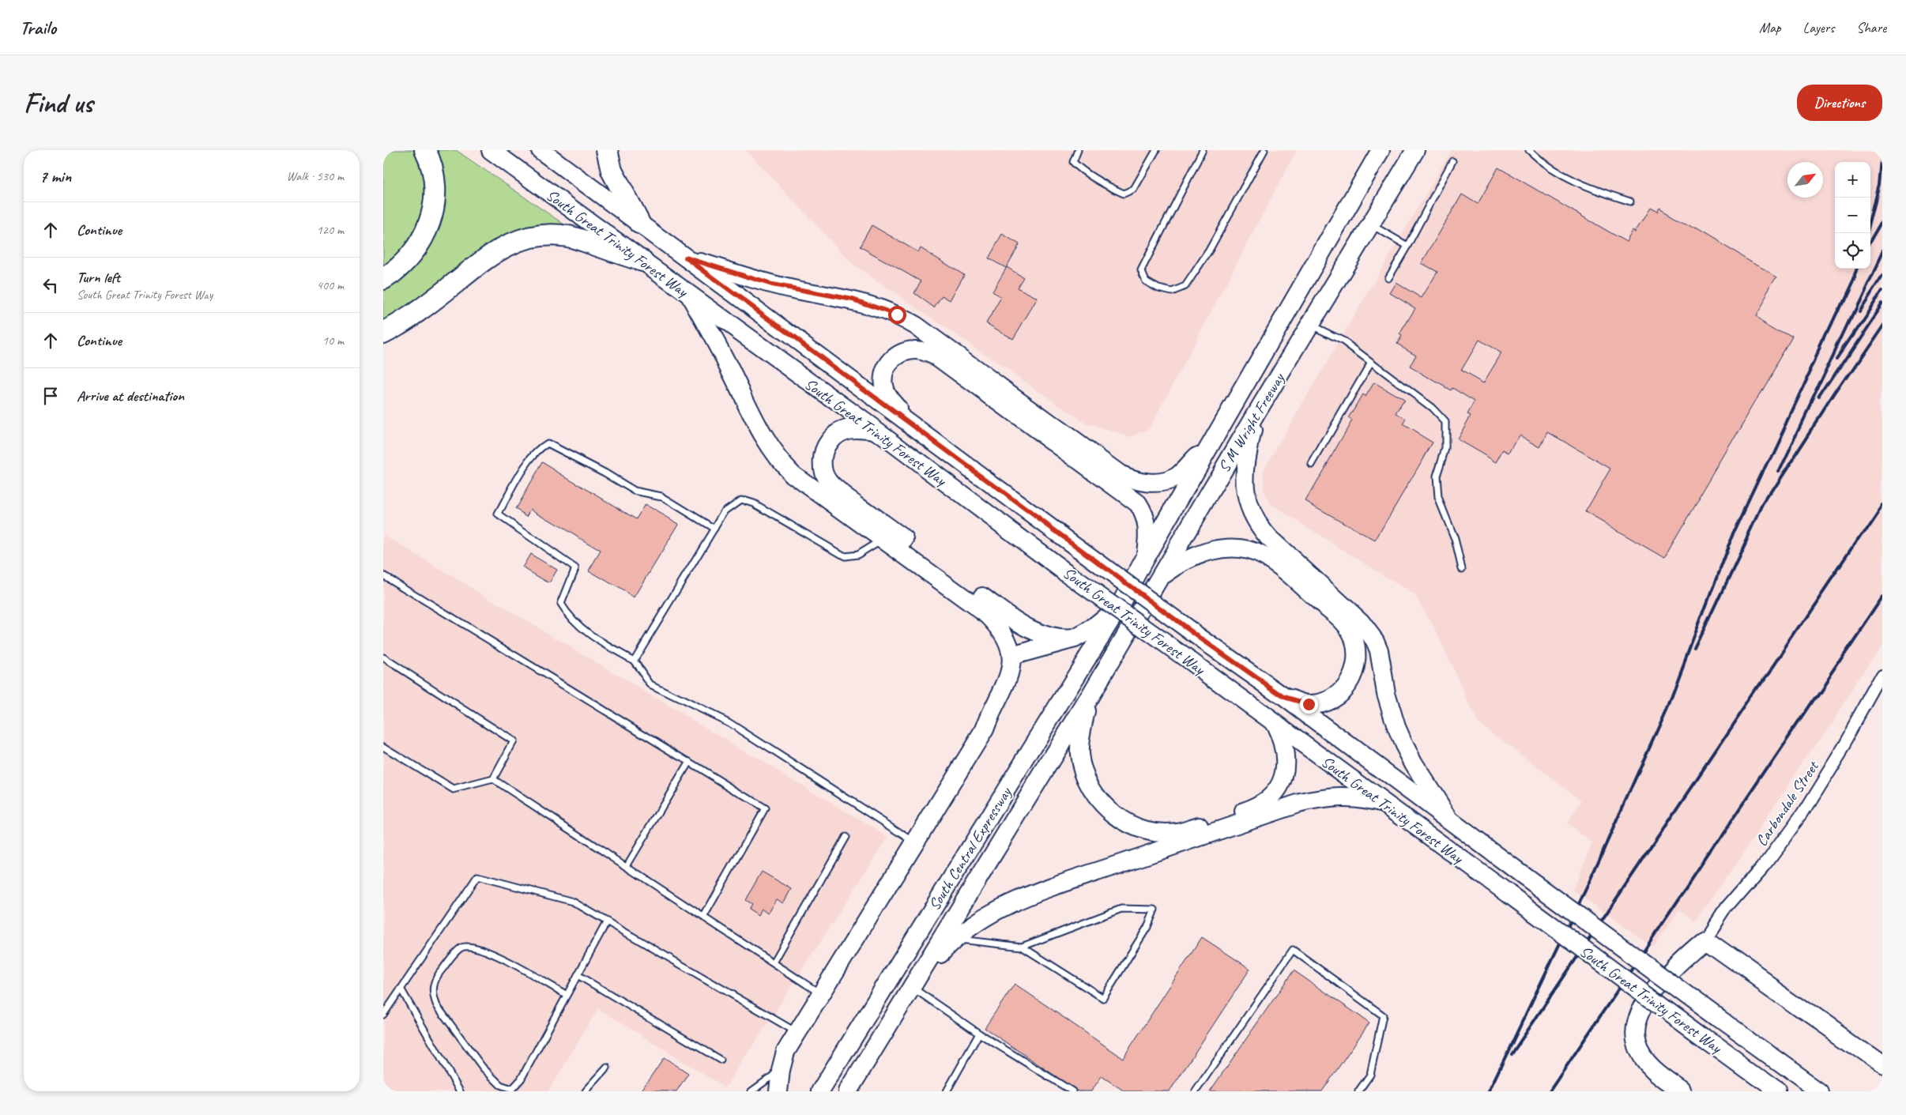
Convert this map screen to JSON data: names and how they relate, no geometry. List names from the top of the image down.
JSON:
{
  "streets": {
    "main road": ["South Great Trinity Forest Way", "S M Wright Freeway", "South Central Expressway"],
    "street": ["Carbondale Street"]
  },
  "crossings": [
    ["S M Wright Freeway", "South Central Expressway"]
  ],
  "north": "top right",
  "page": {
    "header": "Trailo",
    "nav": ["Map", "Layers", "Share"],
    "buttons": "Directions",
    "title": "Find us",
    "heading": ["7 min", "Walk · 530 m"],
    "map_buttons": ["+", "−"],
    "list": [
      ["Continue", "120 m"],
      ["Turn left", "South Great Trinity Forest Way", "400 m"],
      ["Continue", "10 m"],
      "Arrive at destination"
    ]
  }
}
